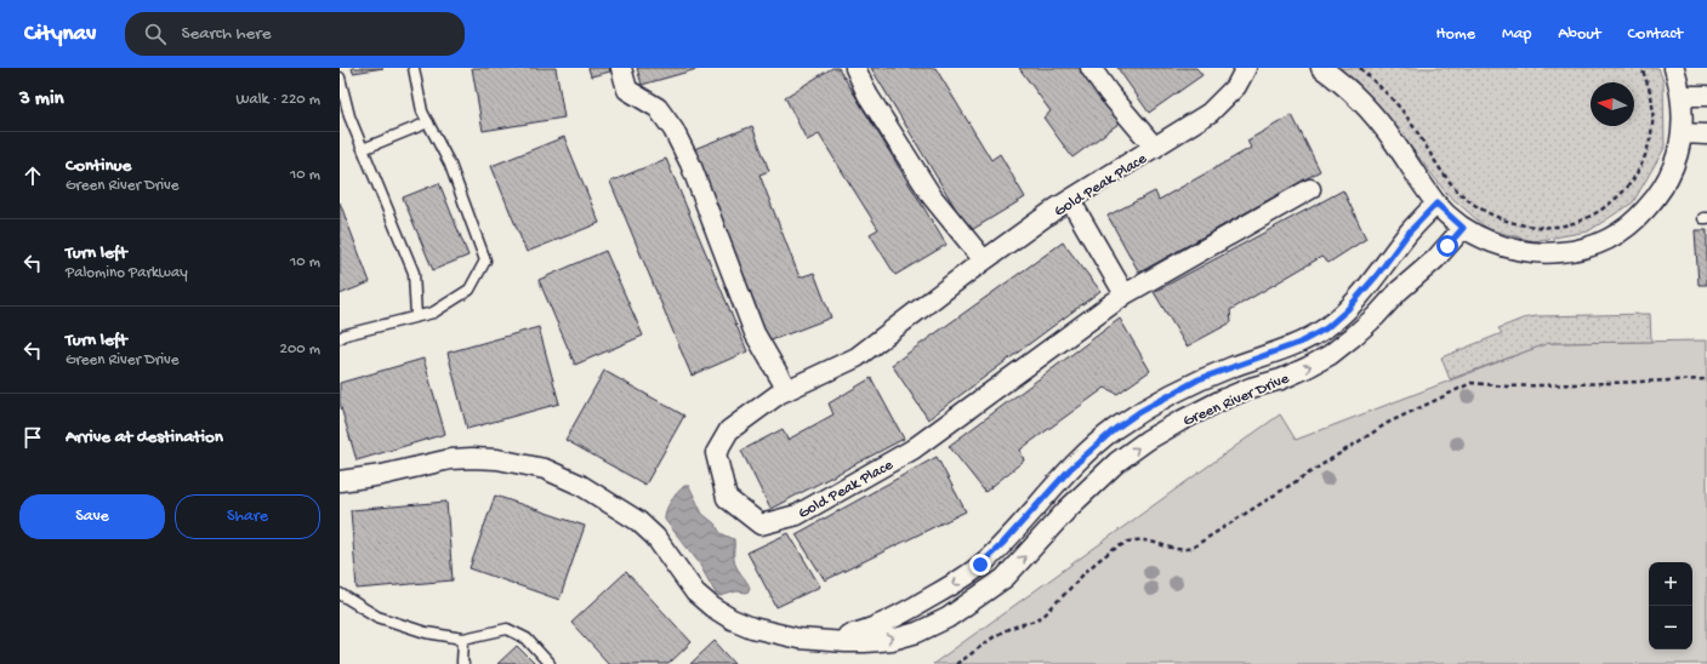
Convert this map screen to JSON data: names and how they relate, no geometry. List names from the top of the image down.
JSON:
{
  "streets": {
    "street": ["Gold Peak Place", "Green River Drive"]
  },
  "north": "left",
  "page": {
    "header": "Citynav",
    "search": "Search here",
    "nav": [
      "Home",
      "Map",
      "About",
      "Contact"
    ],
    "heading": ["3 min", "Walk · 220 m"],
    "list": [
      ["Continue", "Green River Drive", "10 m"],
      ["Turn left", "Palomino Parkway", "10 m"],
      ["Turn left", "Green River Drive", "200 m"],
      "Arrive at destination"
    ],
    "buttons": ["Save", "Share"],
    "map_buttons": ["+", "−"]
  }
}
